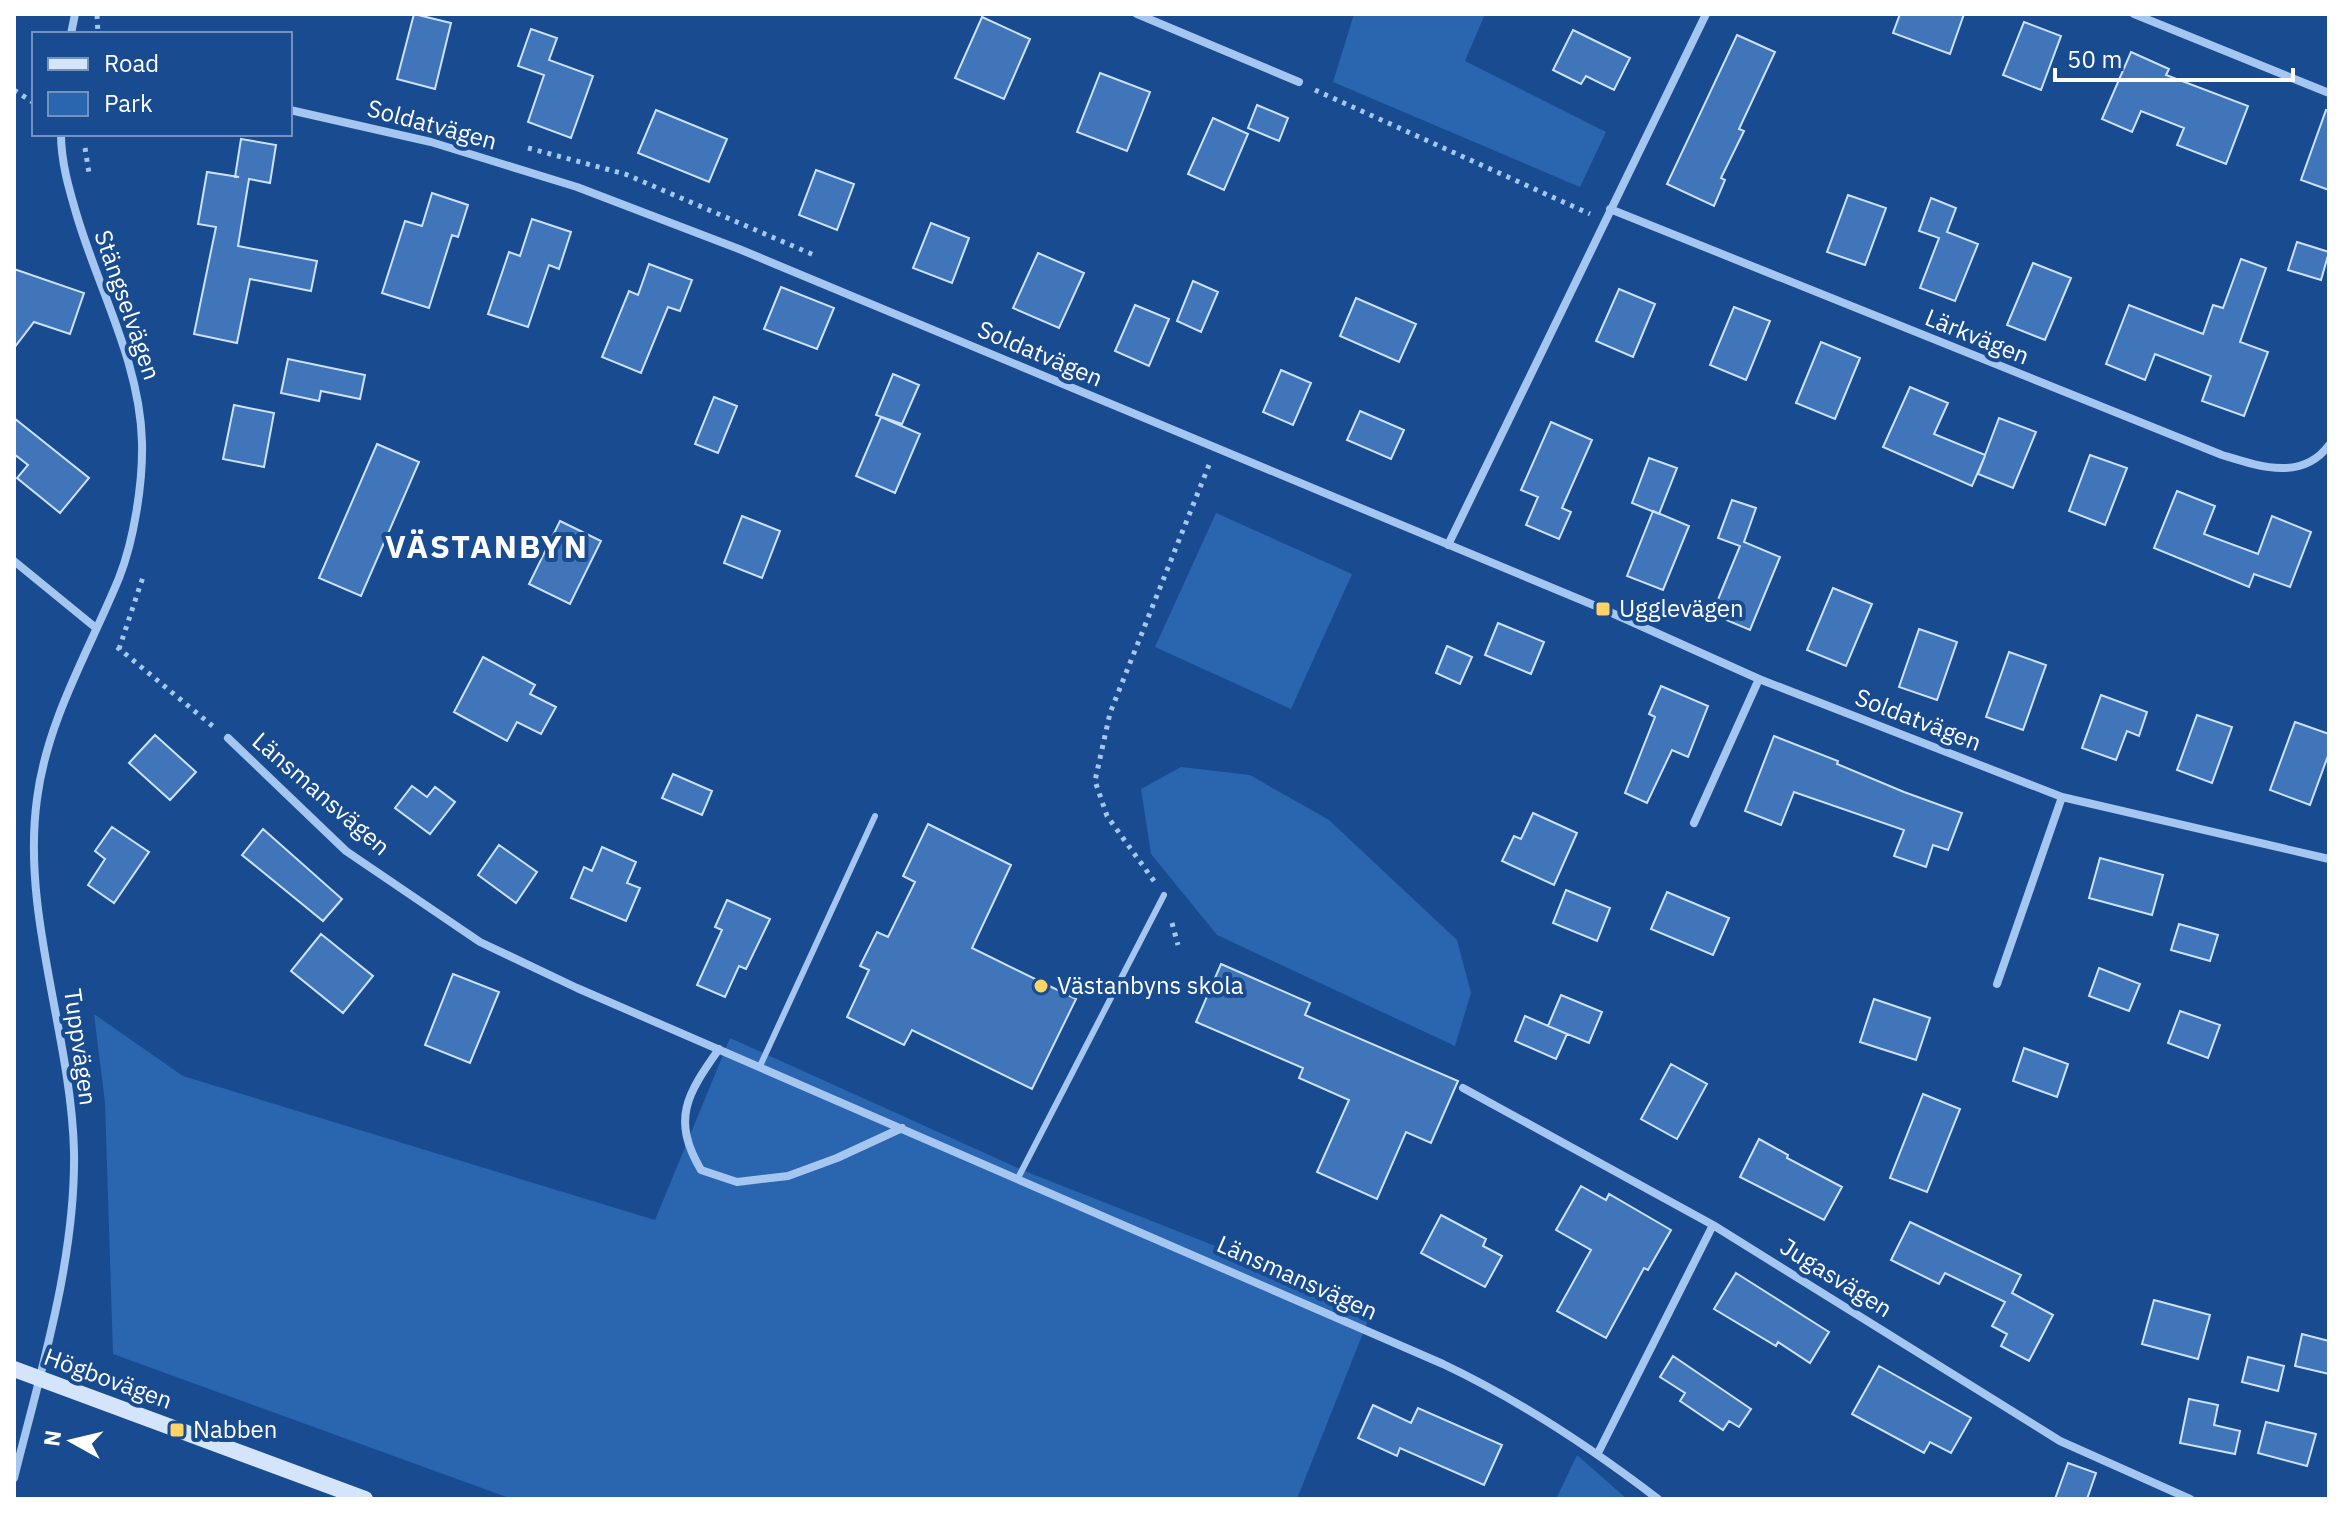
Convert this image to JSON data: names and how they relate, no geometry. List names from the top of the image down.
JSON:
{
  "streets": {
    "main road": ["Högbovägen"],
    "street": [
      "Soldatvägen",
      "Stängselvägen",
      "Lärkvägen",
      "Länsmansvägen",
      "Tuppvägen",
      "Jugasvägen"
    ]
  },
  "crossings": [
    ["Stängselvägen", "Länsmansvägen"],
    ["Stängselvägen", "Tuppvägen"],
    ["Länsmansvägen", "Tuppvägen"],
    ["Tuppvägen", "Högbovägen"]
  ],
  "districts": ["VÄSTANBYN"],
  "places": {
    "transit": ["Ugglevägen", "Nabben"],
    "other": ["Västanbyns skola"]
  },
  "legend": ["Road", "Park"],
  "scale_bar": "50 m",
  "north": "left"
}
